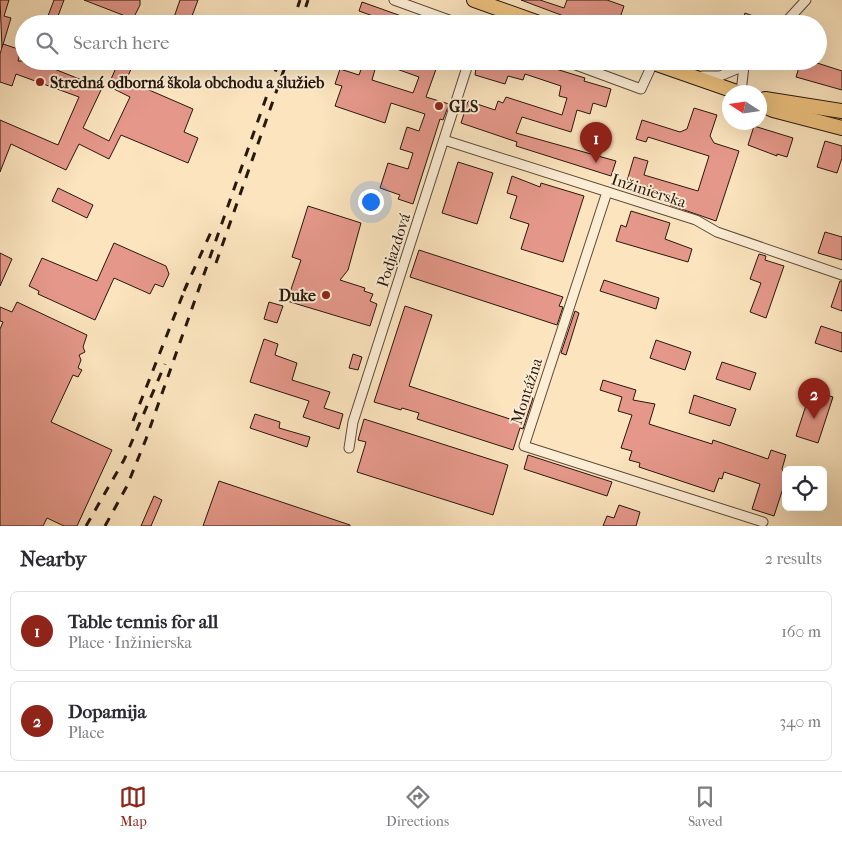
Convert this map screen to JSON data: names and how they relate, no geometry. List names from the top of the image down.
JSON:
{
  "streets": {
    "street": ["Inžinierska", "Podjazdová", "Montážna"]
  },
  "crossings": [
    ["Inžinierska", "Podjazdová"],
    ["Inžinierska", "Montážna"]
  ],
  "places": ["Stredná odborná škola obchodu a služieb", "GLS", "Duke"],
  "north": "left",
  "page": {
    "search": "Search here",
    "pins": ["1", "2"],
    "heading": ["Nearby", "2 results"],
    "list": [
      {
        "mark": "1",
        "name": "Table tennis for all",
        "note": "Place · Inžinierska",
        "value": "160 m"
      },
      {
        "mark": "2",
        "name": "Dopamija",
        "note": "Place",
        "value": "340 m"
      }
    ],
    "nav": ["Map", "Directions", "Saved"]
  }
}
